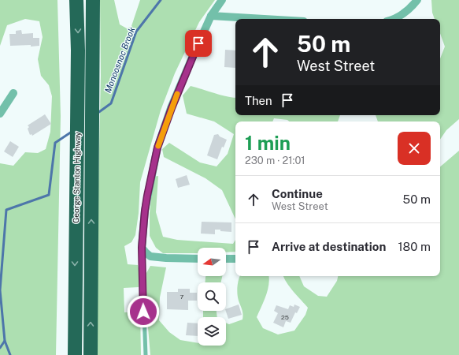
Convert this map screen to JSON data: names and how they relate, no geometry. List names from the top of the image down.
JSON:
{
  "streets": {
    "highway": ["George Stanton Highway"]
  },
  "water": ["Monoosnoc Brook"],
  "house_numbers": ["7", "25"],
  "north": "left",
  "page": {
    "turn": ["50 m", "West Street"],
    "then": "Then",
    "heading": ["1 min", "230 m · 21:01"],
    "list": [
      {
        "name": "Continue",
        "note": "West Street",
        "value": "50 m"
      },
      {
        "name": "Arrive at destination",
        "value": "180 m"
      }
    ]
  }
}
